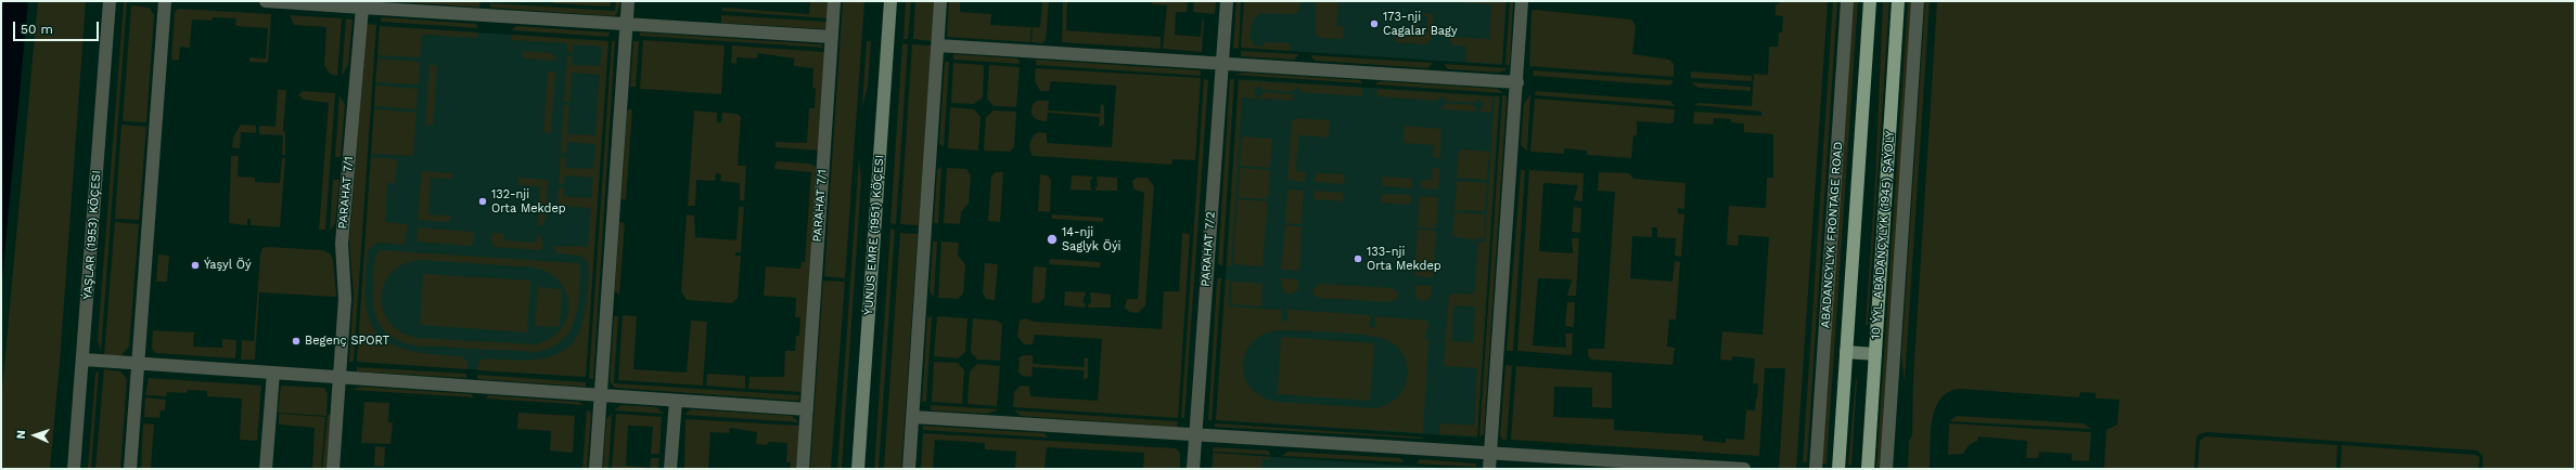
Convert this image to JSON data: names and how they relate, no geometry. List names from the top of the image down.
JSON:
{
  "streets": {
    "main road": ["10 ÝYL ABADANÇYLYK (1945) ŞAÝOLY"],
    "street": [
      "PARAHAT 7/1",
      "ÝAŞLAR (1953) KÖÇESI",
      "ÝUNUS EMRE (1951) KÖÇESI",
      "ABADANCYLYK FRONTAGE ROAD",
      "PARAHAT 7/2"
    ]
  },
  "places": [
    "173-nji Cagalar Bagy",
    "132-nji Orta Mekdep",
    "14-nji Saglyk Öýi",
    "133-nji Orta Mekdep",
    "Ýaşyl Öý",
    "Begenç SPORT"
  ],
  "scale_bar": "50 m",
  "north": "left"
}
